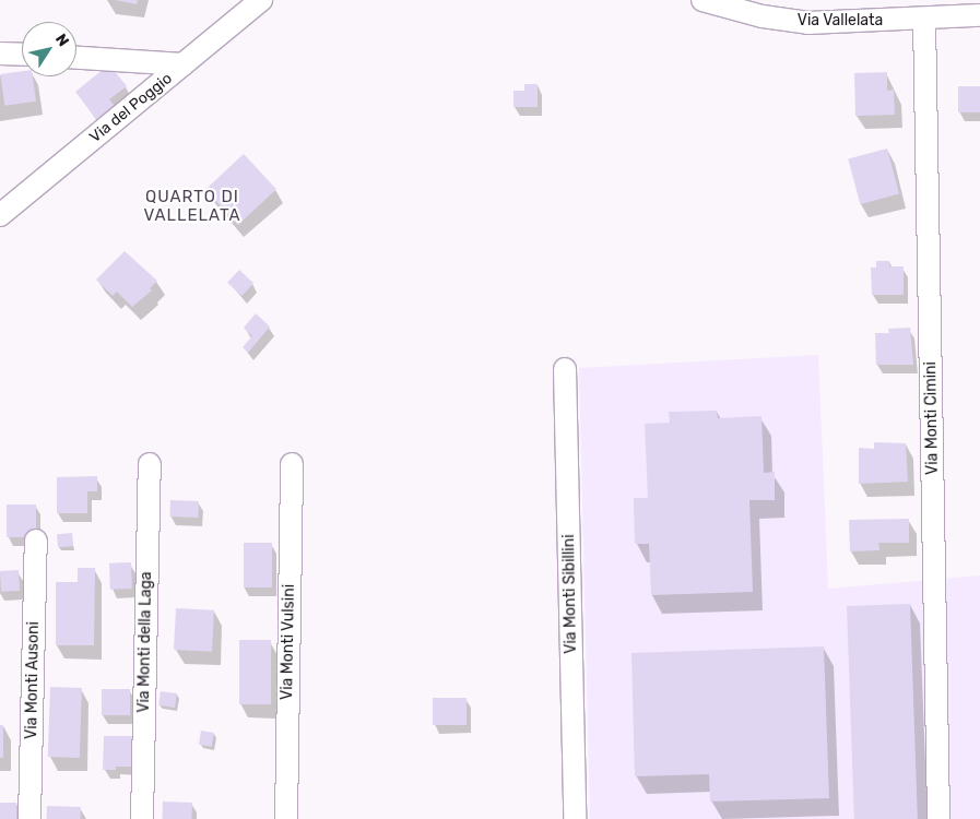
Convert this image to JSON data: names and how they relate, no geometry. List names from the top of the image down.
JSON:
{
  "streets": {
    "street": [
      "Via Vallelata",
      "Via del Poggio",
      "Via Monti Cimini",
      "Via Monti Sibillini",
      "Via Monti della Laga",
      "Via Monti Vulsini",
      "Via Monti Ausoni"
    ]
  },
  "crossings": [
    ["Via Vallelata", "Via Monti Cimini"]
  ],
  "districts": ["QUARTO DI VALLELATA"],
  "north": "top right"
}
